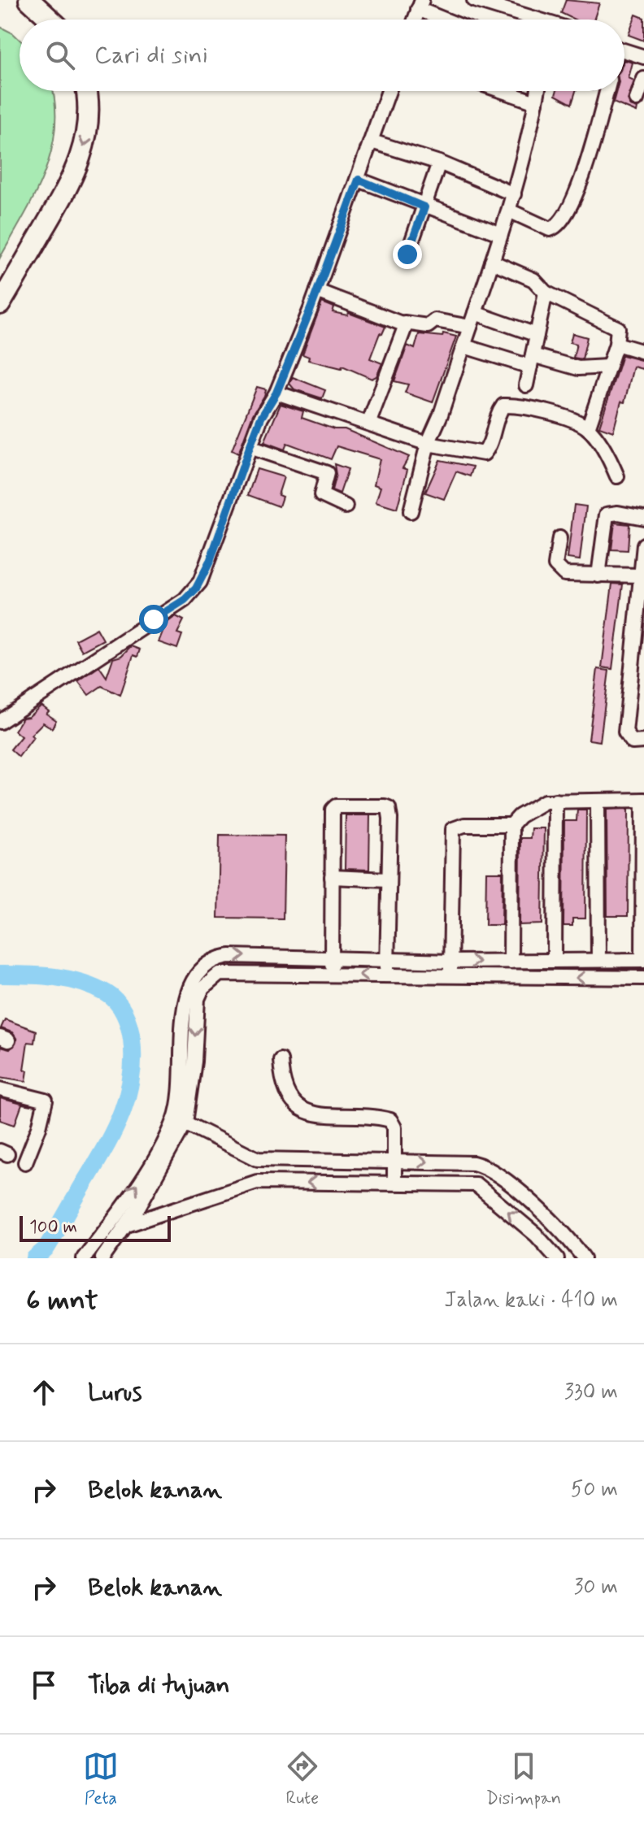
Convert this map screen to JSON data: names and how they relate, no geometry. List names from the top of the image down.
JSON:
{
  "scale_bar": "100 m",
  "page": {
    "search": "Cari di sini",
    "scale": "100 m",
    "heading": ["6 mnt", "Jalan kaki · 410 m"],
    "list": [
      ["Lurus", "330 m"],
      ["Belok kanan", "50 m"],
      ["Belok kanan", "30 m"],
      "Tiba di tujuan"
    ],
    "nav": ["Peta", "Rute", "Disimpan"]
  }
}
